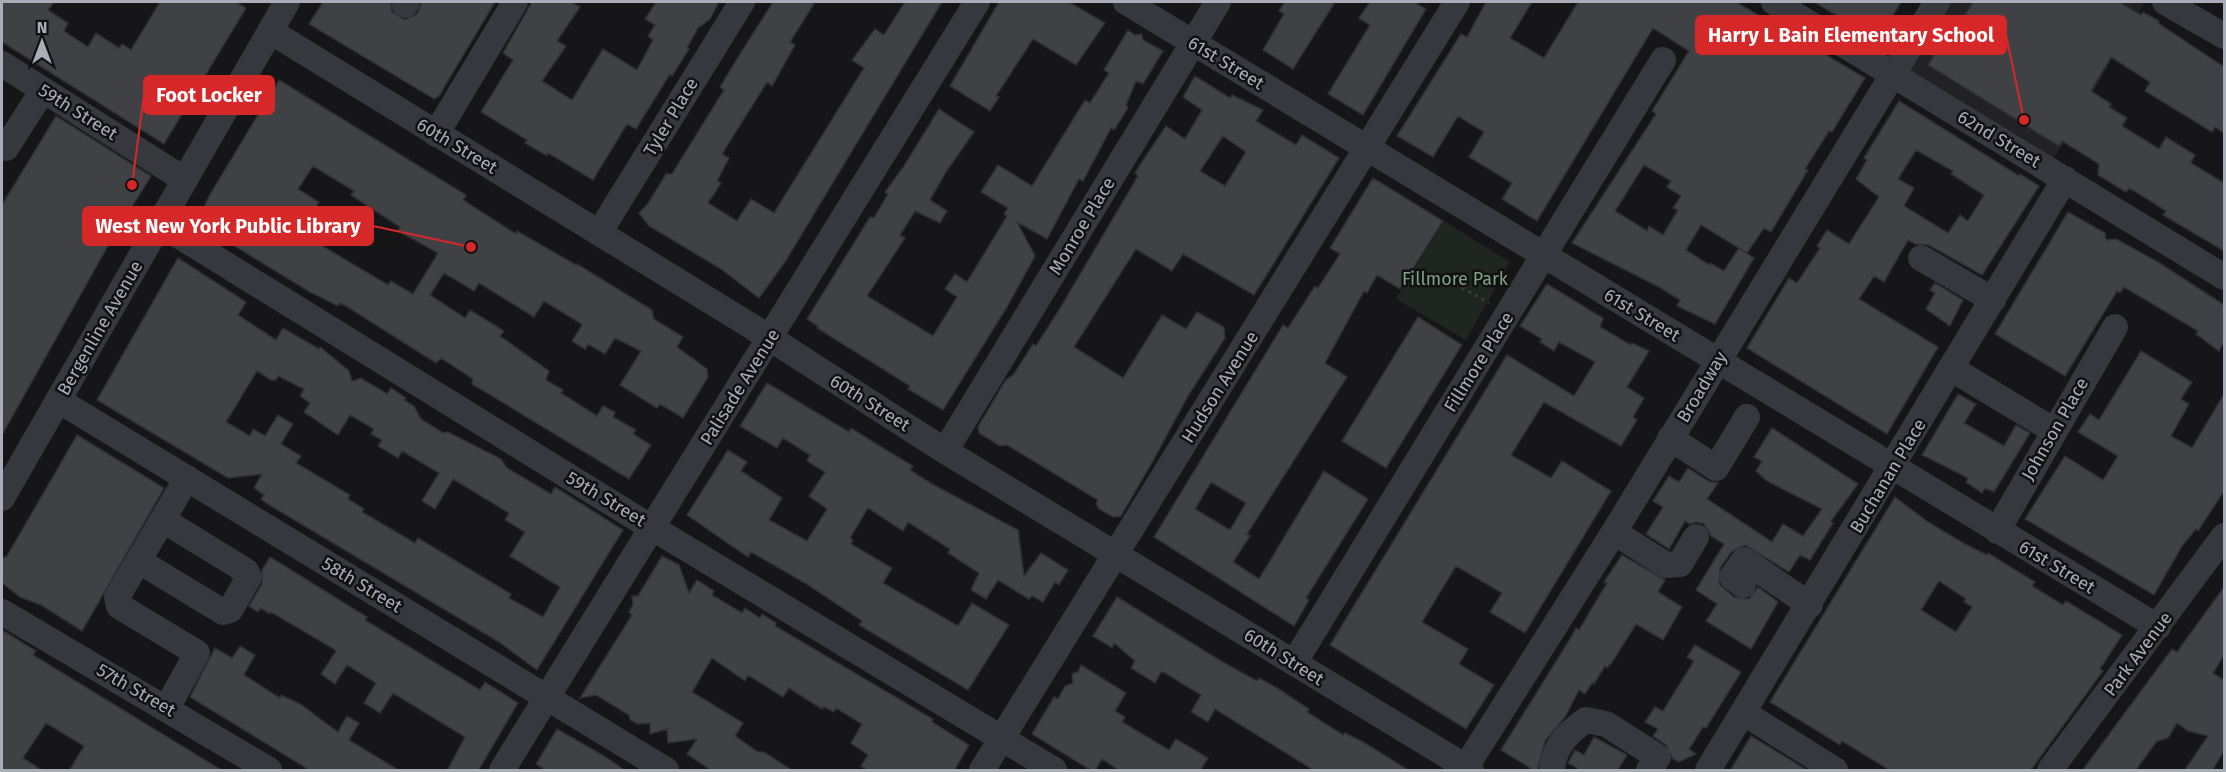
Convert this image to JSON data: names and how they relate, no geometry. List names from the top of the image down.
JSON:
{
  "streets": {
    "street": [
      "61st Street",
      "59th Street",
      "Tyler Place",
      "62nd Street",
      "60th Street",
      "Monroe Place",
      "Bergenline Avenue",
      "Fillmore Place",
      "Palisade Avenue",
      "Hudson Avenue",
      "Broadway",
      "Johnson Place",
      "Buchanan Place",
      "58th Street",
      "Park Avenue",
      "57th Street"
    ]
  },
  "crossings": [
    ["61st Street", "Monroe Place"],
    ["61st Street", "Fillmore Place"],
    ["61st Street", "Hudson Avenue"],
    ["61st Street", "Broadway"],
    ["61st Street", "Johnson Place"],
    ["61st Street", "Buchanan Place"],
    ["61st Street", "Park Avenue"],
    ["59th Street", "Bergenline Avenue"],
    ["59th Street", "Palisade Avenue"],
    ["59th Street", "Hudson Avenue"],
    ["Tyler Place", "60th Street"],
    ["62nd Street", "Broadway"],
    ["62nd Street", "Buchanan Place"],
    ["60th Street", "Monroe Place"],
    ["60th Street", "Bergenline Avenue"],
    ["60th Street", "Fillmore Place"],
    ["60th Street", "Palisade Avenue"],
    ["60th Street", "Hudson Avenue"],
    ["60th Street", "Broadway"],
    ["Bergenline Avenue", "58th Street"],
    ["Palisade Avenue", "58th Street"]
  ],
  "parks": ["Fillmore Park"],
  "places": ["Harry L Bain Elementary School", "Foot Locker", "West New York Public Library"],
  "north": "top"
}
